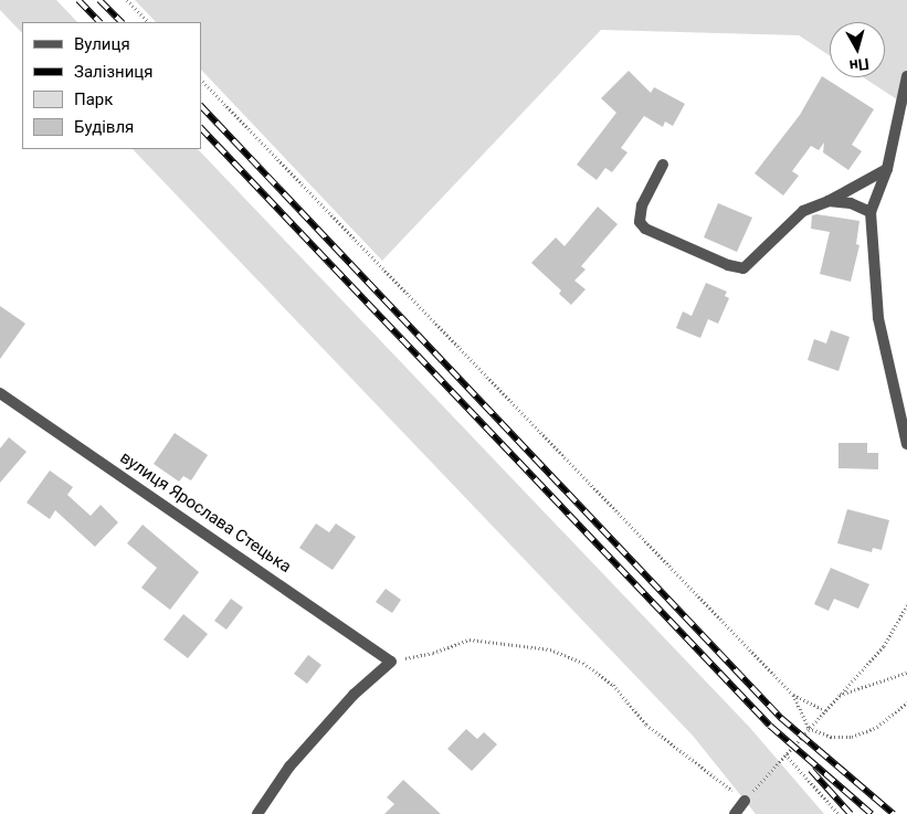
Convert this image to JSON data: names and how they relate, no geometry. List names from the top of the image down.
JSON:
{
  "streets": {
    "street": ["вулиця Ярослава Стецька"]
  },
  "legend": [
    "Вулиця",
    "Залізниця",
    "Парк",
    "Будівля"
  ],
  "north": "bottom"
}
